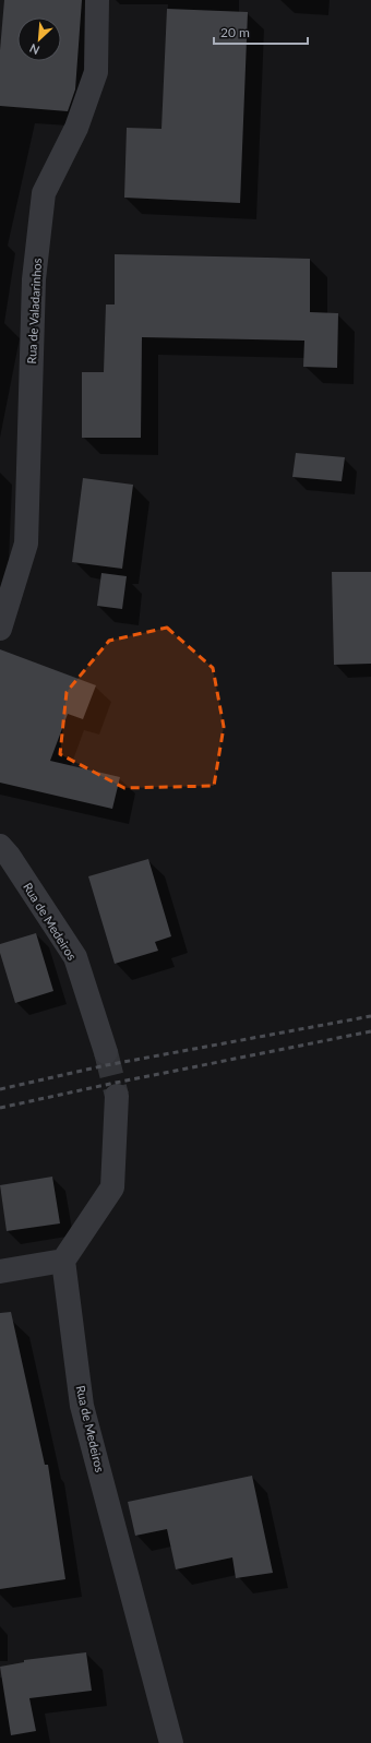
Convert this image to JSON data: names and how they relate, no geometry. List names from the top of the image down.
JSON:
{
  "streets": {
    "street": ["Rua de Valadarinhos", "Rua de Medeiros"]
  },
  "scale_bar": "20 m",
  "north": "bottom left"
}
